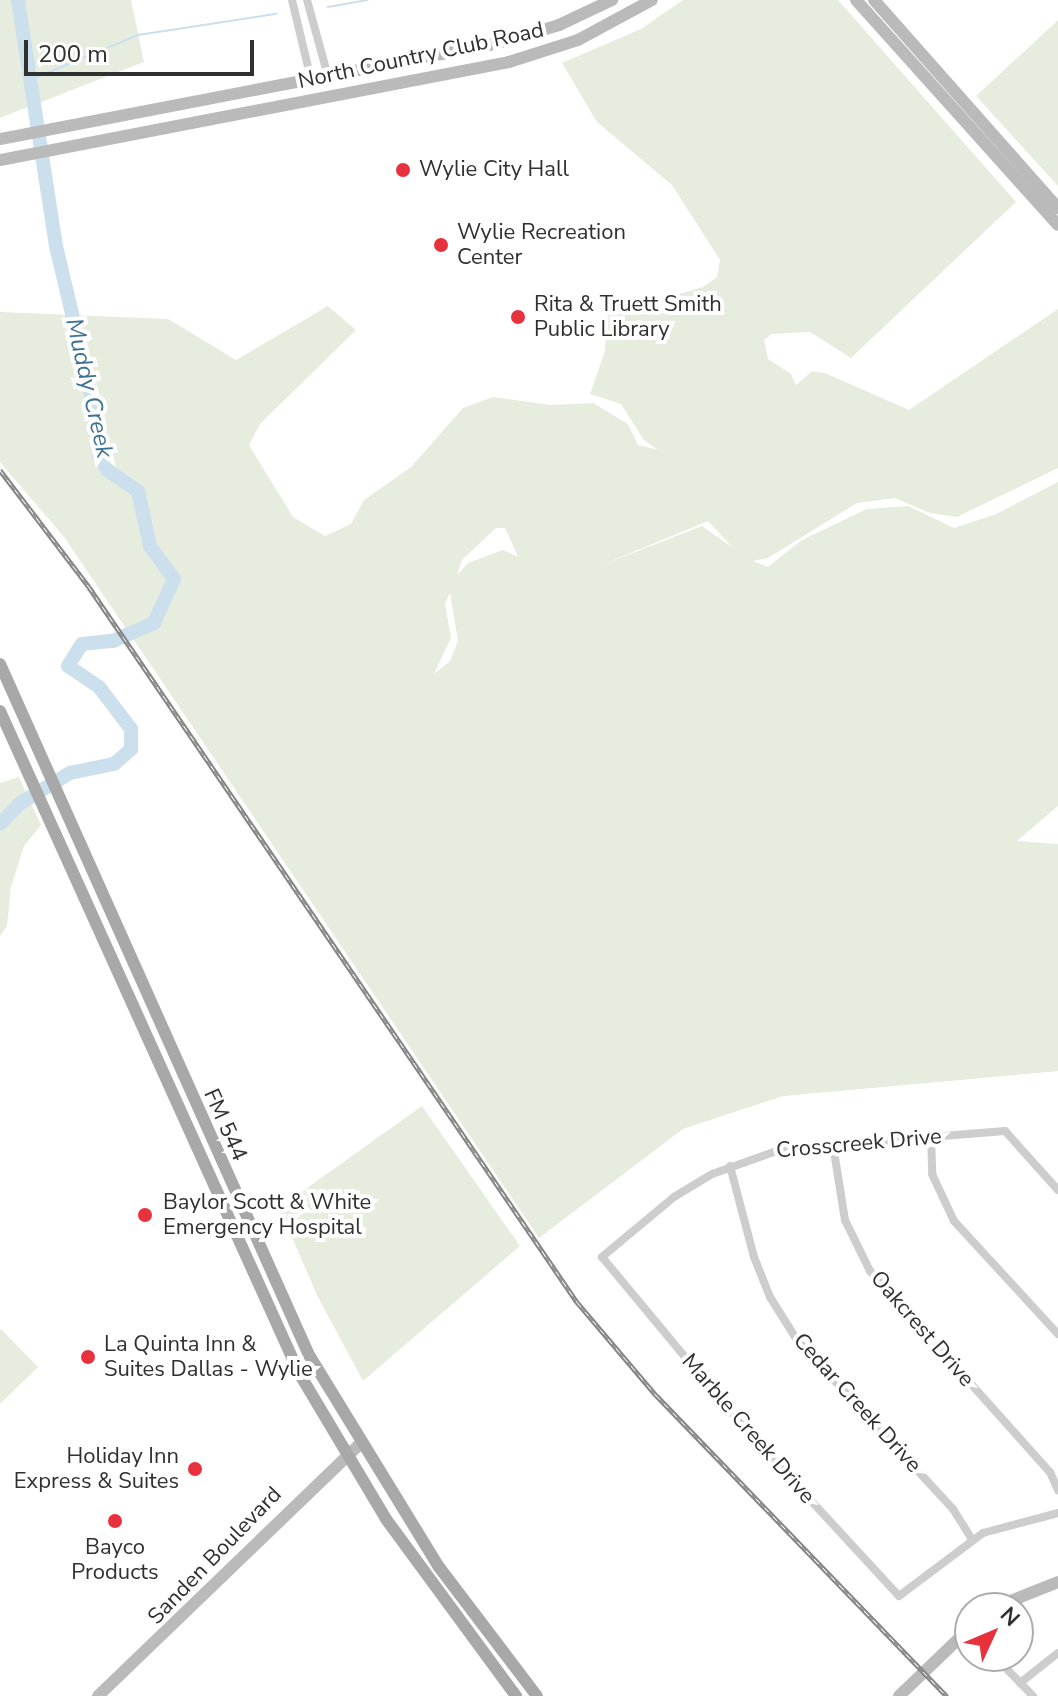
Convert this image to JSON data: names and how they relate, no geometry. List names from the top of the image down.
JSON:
{
  "streets": {
    "main road": ["North Country Club Road", "FM 544", "Sanden Boulevard"],
    "street": [
      "Crosscreek Drive",
      "Oakcrest Drive",
      "Cedar Creek Drive",
      "Marble Creek Drive"
    ]
  },
  "crossings": [
    ["FM 544", "Sanden Boulevard"],
    ["Crosscreek Drive", "Oakcrest Drive"],
    ["Crosscreek Drive", "Cedar Creek Drive"],
    ["Crosscreek Drive", "Marble Creek Drive"],
    ["Cedar Creek Drive", "Marble Creek Drive"]
  ],
  "water": ["Muddy Creek"],
  "places": [
    "Wylie City Hall",
    "Wylie Recreation Center",
    "Rita & Truett Smith Public Library",
    "Baylor Scott & White Emergency Hospital",
    "La Quinta Inn & Suites Dallas - Wylie",
    "Holiday Inn Express & Suites",
    "Bayco Products"
  ],
  "scale_bar": "200 m",
  "north": "top right"
}
